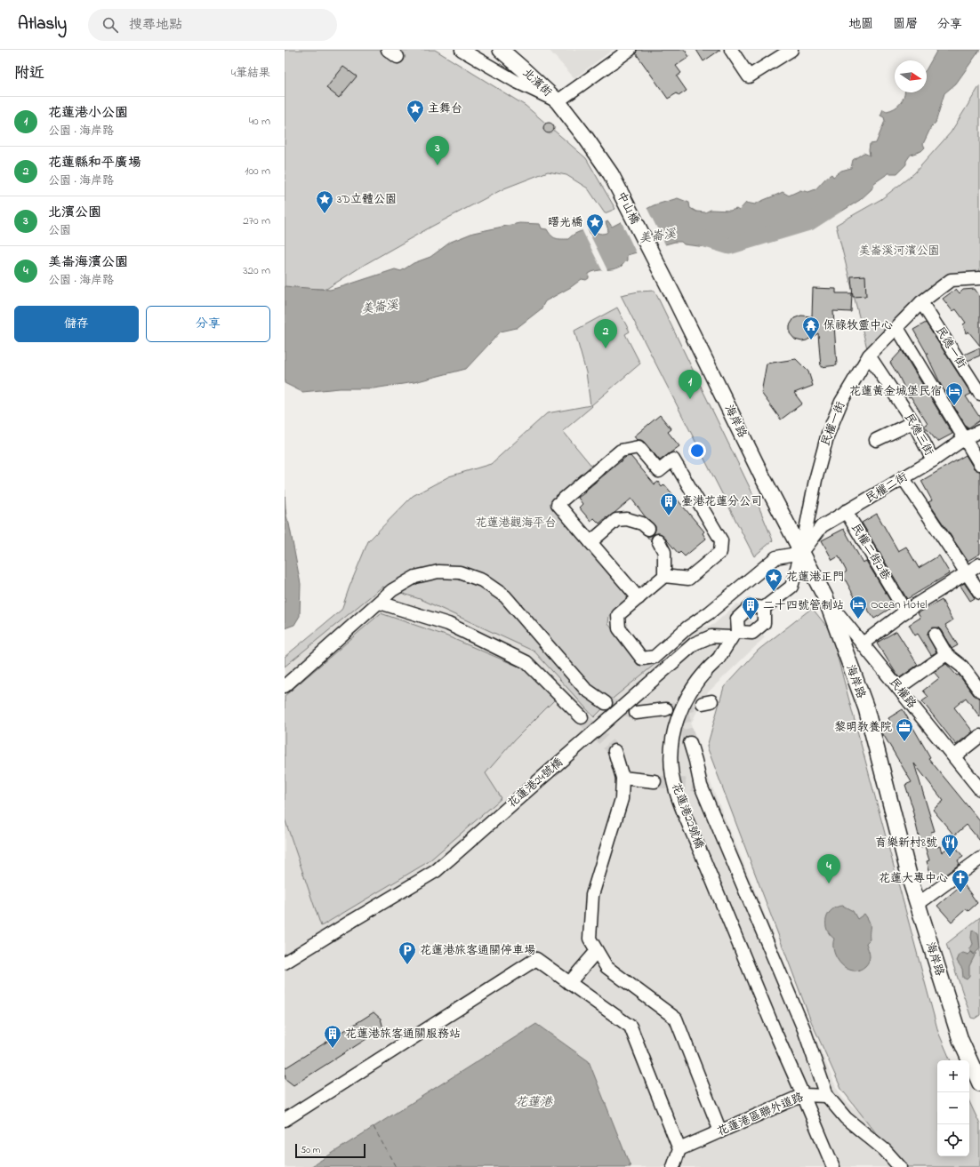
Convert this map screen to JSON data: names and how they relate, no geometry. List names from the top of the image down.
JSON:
{
  "streets": {
    "main road": ["北濱街", "中山橋", "海岸路"],
    "street": [
      "民德一街",
      "民權一街",
      "民德三街",
      "民權二街",
      "民權二街2巷",
      "民權路",
      "花蓮港24號橋",
      "花蓮港22號橋",
      "花蓮港區聯外道路"
    ]
  },
  "crossings": [
    ["北濱街", "中山橋"],
    ["中山橋", "海岸路"],
    ["民德一街", "民權一街"],
    ["海岸路", "民權一街"],
    ["海岸路", "民權二街"],
    ["海岸路", "民權路"],
    ["民權一街", "民德三街"],
    ["民權一街", "民權二街"],
    ["民德三街", "民權二街"],
    ["民權二街", "民權二街2巷"],
    ["花蓮港24號橋", "花蓮港22號橋"],
    ["花蓮港22號橋", "花蓮港區聯外道路"]
  ],
  "water": ["美崙溪", "花蓮港"],
  "parks": ["美崙溪河濱公園", "花蓮港觀海平台"],
  "places": {
    "place": [
      "主舞台",
      "3D立體公園",
      "曙光橋",
      "花蓮港正門"
    ],
    "temple": ["保祿牧靈中心"],
    "hotel": ["花蓮黃金城堡民宿", "Ocean Hotel"],
    "building": ["臺港花蓮分公司", "二十四號管制站", "花蓮港旅客通關服務站"],
    "office": ["黎明教養院"],
    "restaurant": ["育樂新村8號"],
    "church": ["花蓮大專中心"],
    "parking": ["花蓮港旅客通關停車場"]
  },
  "scale_bar": "50 m",
  "north": "right",
  "page": {
    "header": "Atlasly",
    "search": "搜尋地點",
    "nav": ["地圖", "圖層", "分享"],
    "heading": ["附近", "4筆結果"],
    "list": [
      {
        "mark": "1",
        "name": "花蓮港小公園",
        "note": "公園 · 海岸路",
        "value": "40 m"
      },
      {
        "mark": "2",
        "name": "花蓮縣和平廣場",
        "note": "公園 · 海岸路",
        "value": "100 m"
      },
      {
        "mark": "3",
        "name": "北濱公園",
        "note": "公園",
        "value": "270 m"
      },
      {
        "mark": "4",
        "name": "美崙海濱公園",
        "note": "公園 · 海岸路",
        "value": "320 m"
      }
    ],
    "pins": [
      "3",
      "2",
      "1",
      "4"
    ],
    "buttons": ["儲存", "分享"],
    "map_buttons": ["+", "−"],
    "scale": "50 m"
  }
}
